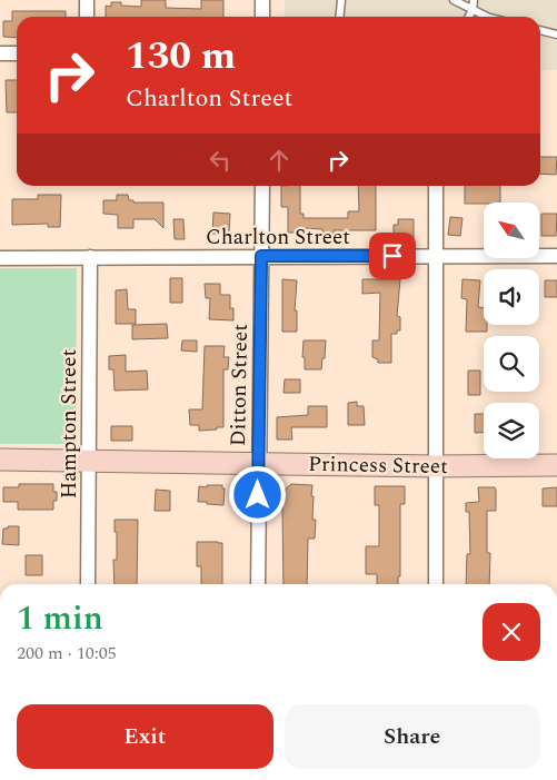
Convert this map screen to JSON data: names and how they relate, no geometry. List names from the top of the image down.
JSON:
{
  "streets": {
    "street": [
      "Charlton Street",
      "Ditton Street",
      "Hampton Street",
      "Princess Street"
    ]
  },
  "crossings": [
    ["Charlton Street", "Ditton Street"],
    ["Charlton Street", "Hampton Street"],
    ["Ditton Street", "Princess Street"],
    ["Hampton Street", "Princess Street"]
  ],
  "north": "top left",
  "page": {
    "turn": ["130 m", "Charlton Street"],
    "heading": ["1 min", "200 m · 10:05"],
    "buttons": ["Exit", "Share"]
  }
}
